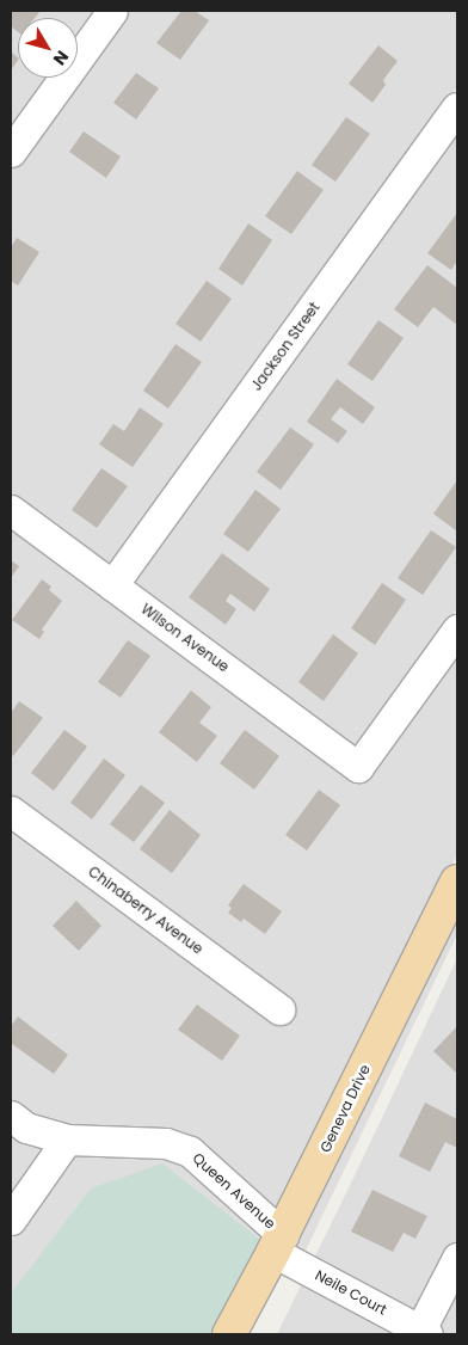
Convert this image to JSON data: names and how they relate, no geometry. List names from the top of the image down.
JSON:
{
  "streets": {
    "main road": ["Geneva Drive"],
    "street": [
      "Jackson Street",
      "Wilson Avenue",
      "Chinaberry Avenue",
      "Queen Avenue",
      "Neile Court"
    ]
  },
  "crossings": [
    ["Jackson Street", "Wilson Avenue"],
    ["Geneva Drive", "Queen Avenue"],
    ["Geneva Drive", "Neile Court"],
    ["Queen Avenue", "Neile Court"]
  ],
  "north": "bottom right"
}
